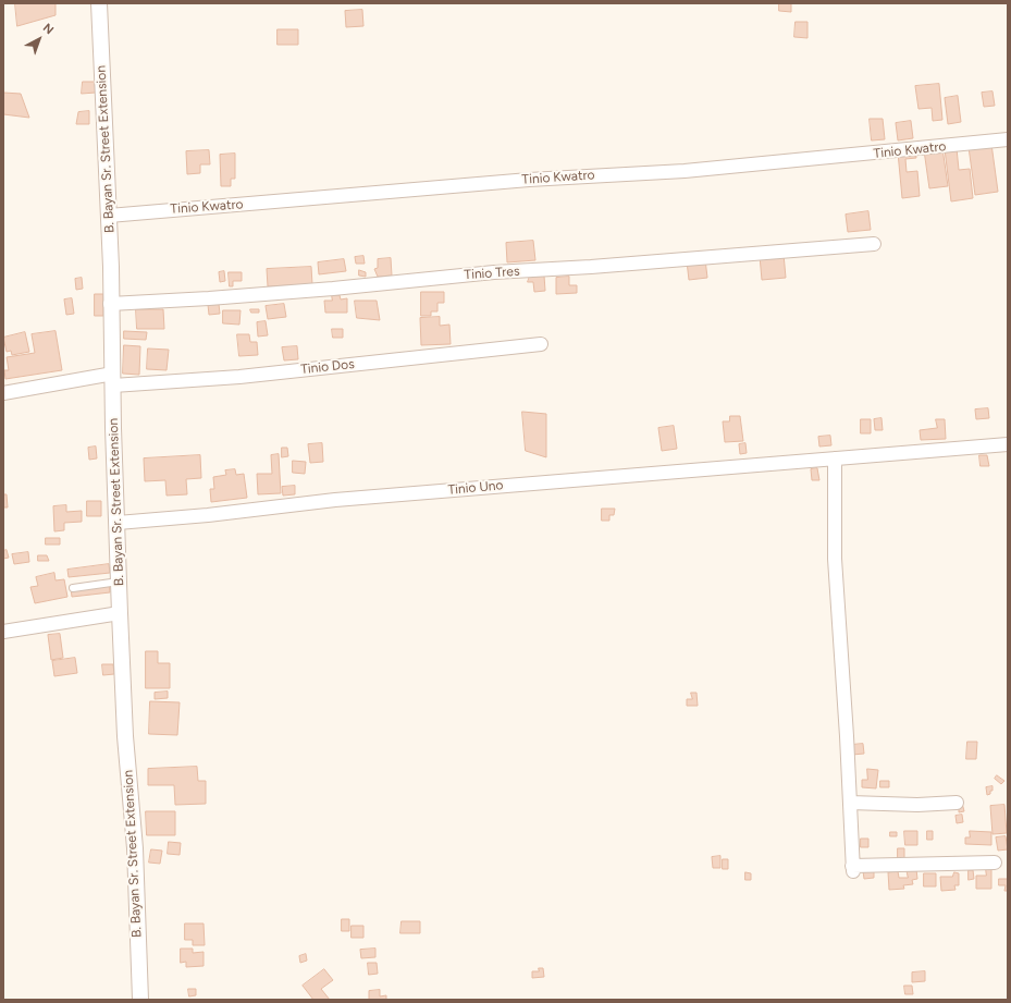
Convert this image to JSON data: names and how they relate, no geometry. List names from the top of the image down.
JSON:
{
  "streets": {
    "street": [
      "B. Bayan Sr. Street Extension",
      "Tinio Kwatro",
      "Tinio Tres",
      "Tinio Dos",
      "Tinio Uno"
    ]
  },
  "crossings": [
    ["B. Bayan Sr. Street Extension", "Tinio Kwatro"],
    ["B. Bayan Sr. Street Extension", "Tinio Tres"],
    ["B. Bayan Sr. Street Extension", "Tinio Dos"],
    ["B. Bayan Sr. Street Extension", "Tinio Uno"]
  ],
  "north": "top right"
}
